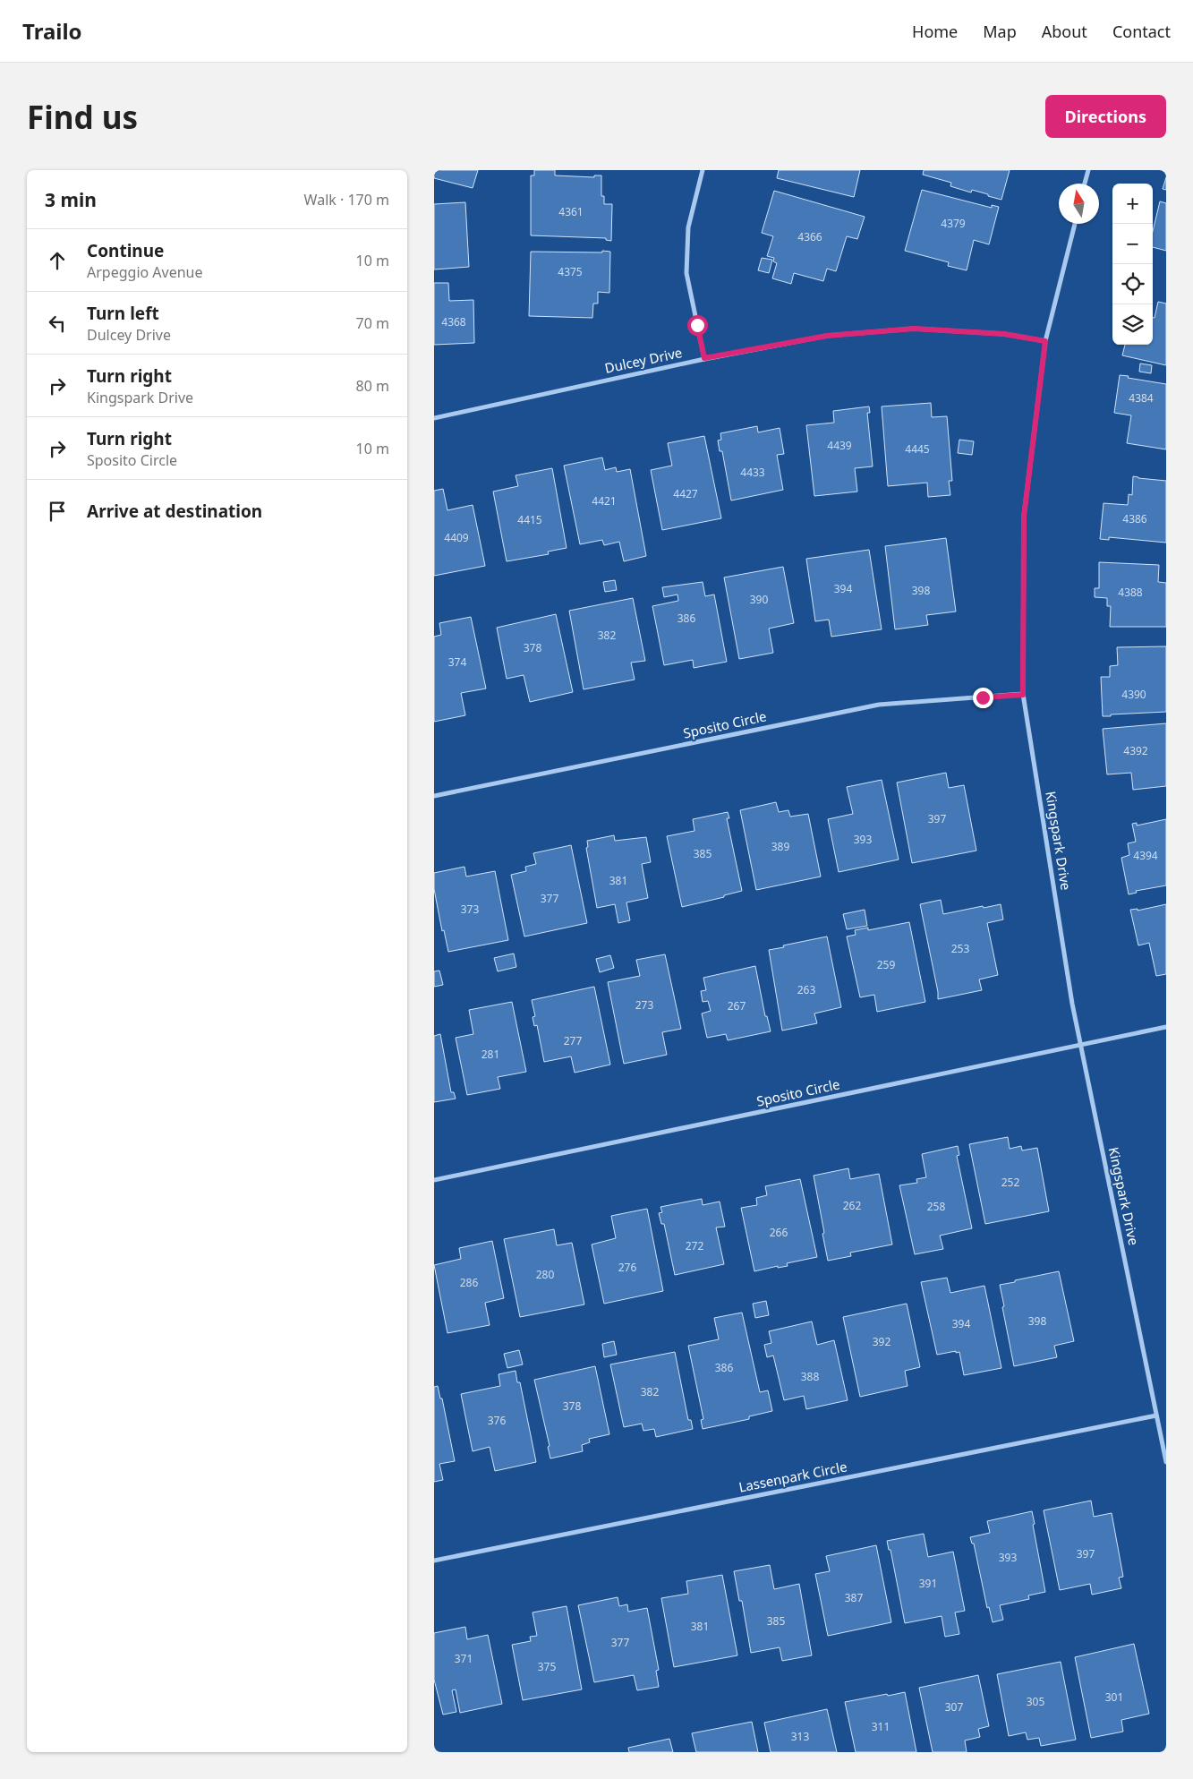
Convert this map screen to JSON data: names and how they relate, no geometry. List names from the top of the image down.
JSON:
{
  "streets": {
    "street": [
      "Dulcey Drive",
      "Sposito Circle",
      "Kingspark Drive",
      "Lassenpark Circle"
    ]
  },
  "crossings": [
    ["Dulcey Drive", "Kingspark Drive"],
    ["Sposito Circle", "Kingspark Drive"],
    ["Kingspark Drive", "Lassenpark Circle"]
  ],
  "house_numbers": [
    "4361",
    "4379",
    "4366",
    "4375",
    "4368",
    "4384",
    "4439",
    "4445",
    "4433",
    "4427",
    "4421",
    "4386",
    "4415",
    "4409",
    "394",
    "398",
    "4388",
    "390",
    "386",
    "382",
    "378",
    "374",
    "4390",
    "4392",
    "397",
    "393",
    "389",
    "385",
    "4394",
    "381",
    "377",
    "373",
    "253",
    "259",
    "263",
    "273",
    "267",
    "277",
    "281",
    "252",
    "262",
    "258",
    "266",
    "272",
    "276",
    "280",
    "286",
    "398",
    "394",
    "392",
    "386",
    "388",
    "382",
    "378",
    "376",
    "397",
    "393",
    "391",
    "387",
    "385",
    "381",
    "377",
    "371",
    "375",
    "301",
    "305",
    "307",
    "311",
    "313"
  ],
  "north": "top",
  "page": {
    "header": "Trailo",
    "nav": [
      "Home",
      "Map",
      "About",
      "Contact"
    ],
    "buttons": "Directions",
    "title": "Find us",
    "heading": ["3 min", "Walk · 170 m"],
    "map_buttons": ["+", "−"],
    "list": [
      ["Continue", "Arpeggio Avenue", "10 m"],
      ["Turn left", "Dulcey Drive", "70 m"],
      ["Turn right", "Kingspark Drive", "80 m"],
      ["Turn right", "Sposito Circle", "10 m"],
      "Arrive at destination"
    ]
  }
}
